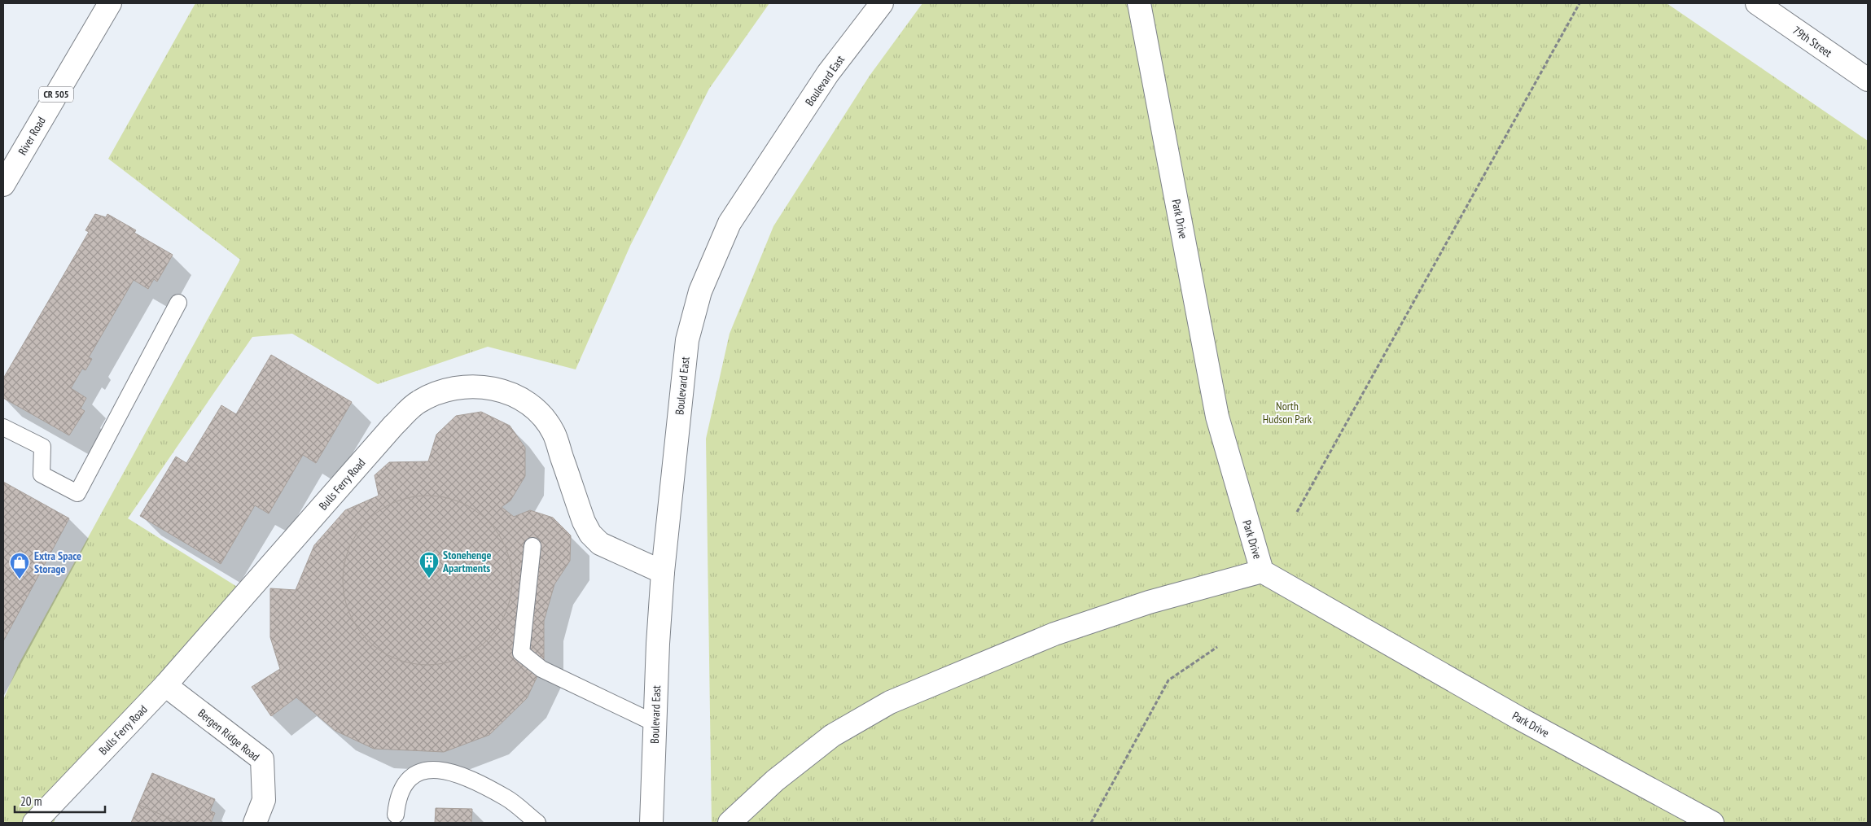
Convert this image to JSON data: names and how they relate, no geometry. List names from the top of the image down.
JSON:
{
  "streets": {
    "street": [
      "79th Street",
      "Boulevard East",
      "CR 505",
      "River Road",
      "Park Drive",
      "Bulls Ferry Road",
      "Bergen Ridge Road"
    ]
  },
  "crossings": [
    ["Boulevard East", "Bulls Ferry Road"],
    ["Bulls Ferry Road", "Bergen Ridge Road"]
  ],
  "parks": ["North Hudson Park"],
  "places": {
    "building": ["Stonehenge Apartments"],
    "shop": ["Extra Space Storage"]
  },
  "scale_bar": "20 m"
}
